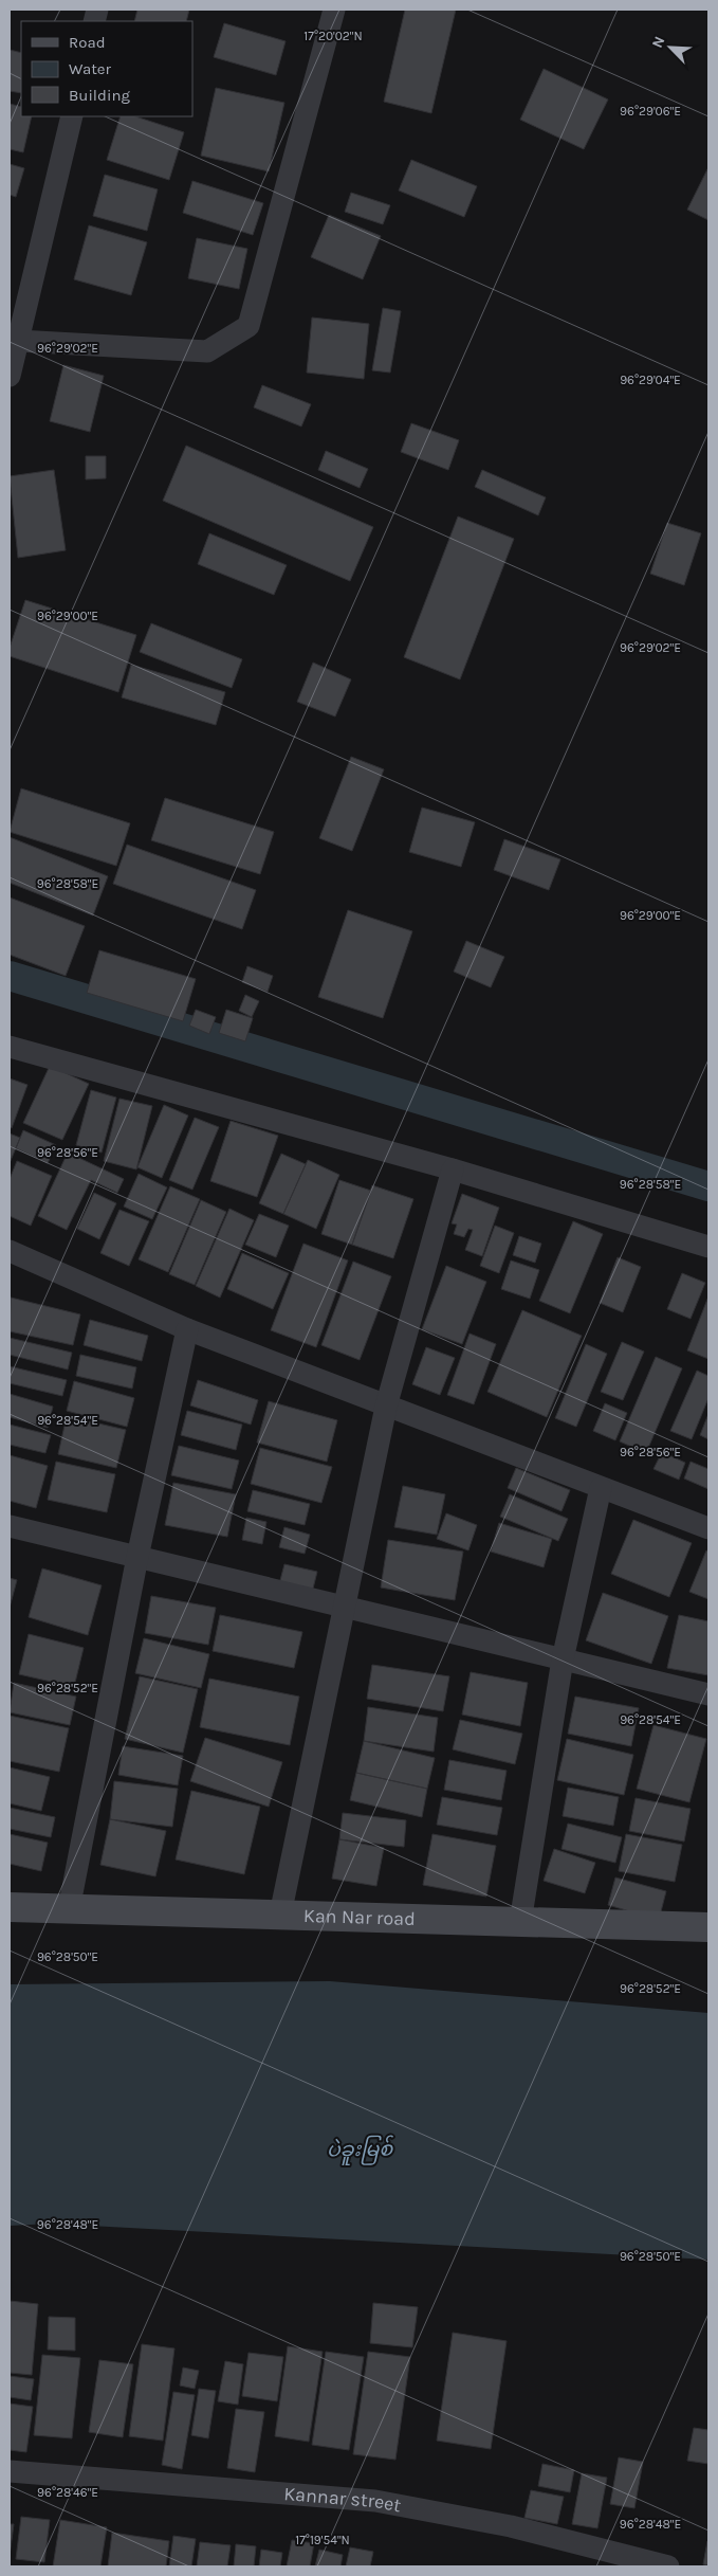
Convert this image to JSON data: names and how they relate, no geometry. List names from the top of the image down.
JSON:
{
  "streets": {
    "street": ["Kan Nar road", "Kannar street"]
  },
  "water": ["ပဲခူးမြစ်"],
  "legend": ["Road", "Water", "Building"],
  "north": "top left",
  "coordinates": [
    "17°20'02\"N",
    "96°29'06\"E",
    "96°29'02\"E",
    "96°29'04\"E",
    "96°29'00\"E",
    "96°28'58\"E",
    "96°28'56\"E",
    "96°28'54\"E",
    "96°28'52\"E",
    "96°28'50\"E",
    "96°28'48\"E",
    "96°28'46\"E",
    "17°19'54\"N"
  ]
}
